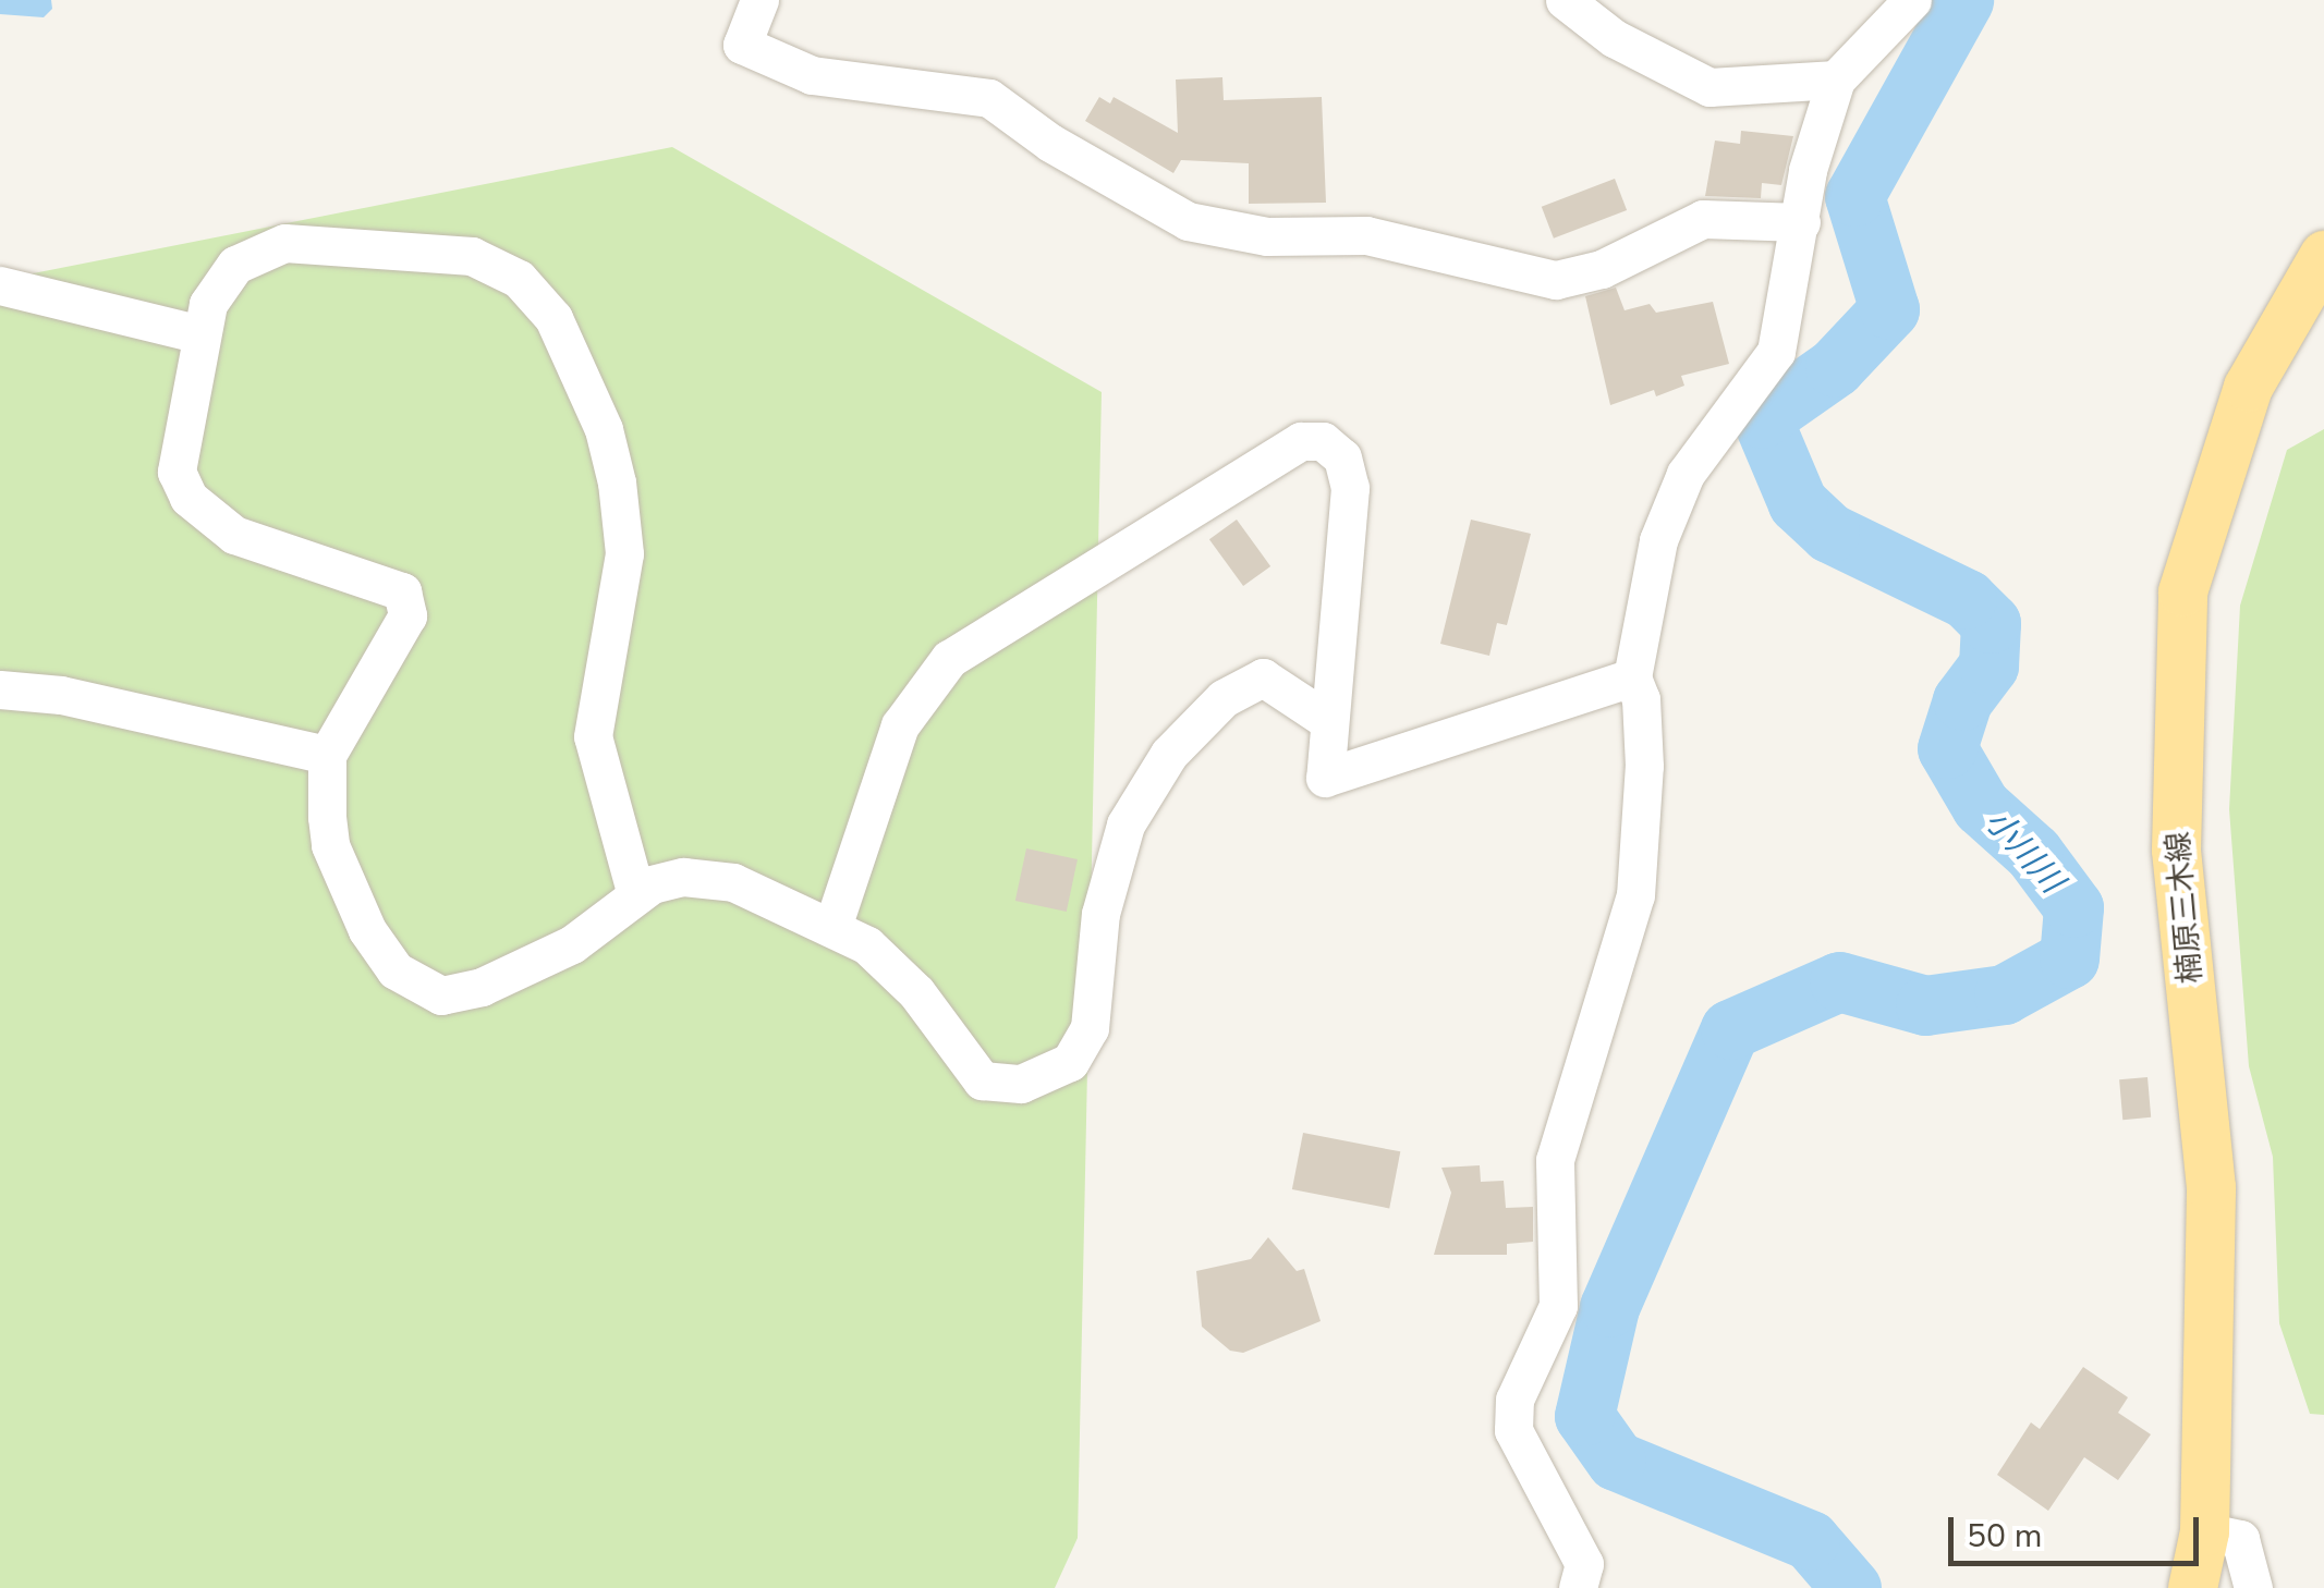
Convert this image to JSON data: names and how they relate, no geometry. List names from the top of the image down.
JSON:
{
  "streets": {
    "main road": ["楠原三木線"]
  },
  "water": ["小川川"],
  "scale_bar": "50 m"
}
